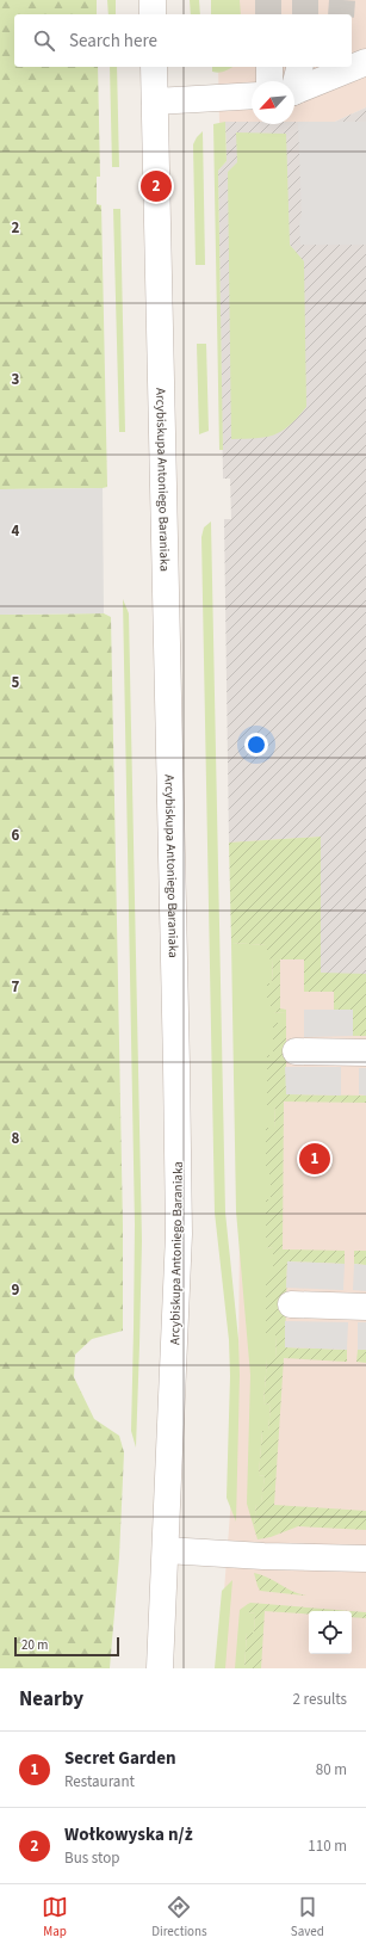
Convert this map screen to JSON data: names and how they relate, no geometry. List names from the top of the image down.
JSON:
{
  "streets": {
    "street": ["Arcybiskupa Antoniego Baraniaka"]
  },
  "scale_bar": "20 m",
  "north": "bottom left",
  "page": {
    "search": "Search here",
    "pins": ["2", "1"],
    "scale": "20 m",
    "heading": ["Nearby", "2 results"],
    "list": [
      {
        "mark": "1",
        "name": "Secret Garden",
        "note": "Restaurant",
        "value": "80 m"
      },
      {
        "mark": "2",
        "name": "Wołkowyska n/ż",
        "note": "Bus stop",
        "value": "110 m"
      }
    ],
    "nav": ["Map", "Directions", "Saved"]
  },
  "grid": {
    "rows": [
      "2",
      "3",
      "4",
      "5",
      "6",
      "7",
      "8",
      "9"
    ]
  }
}
